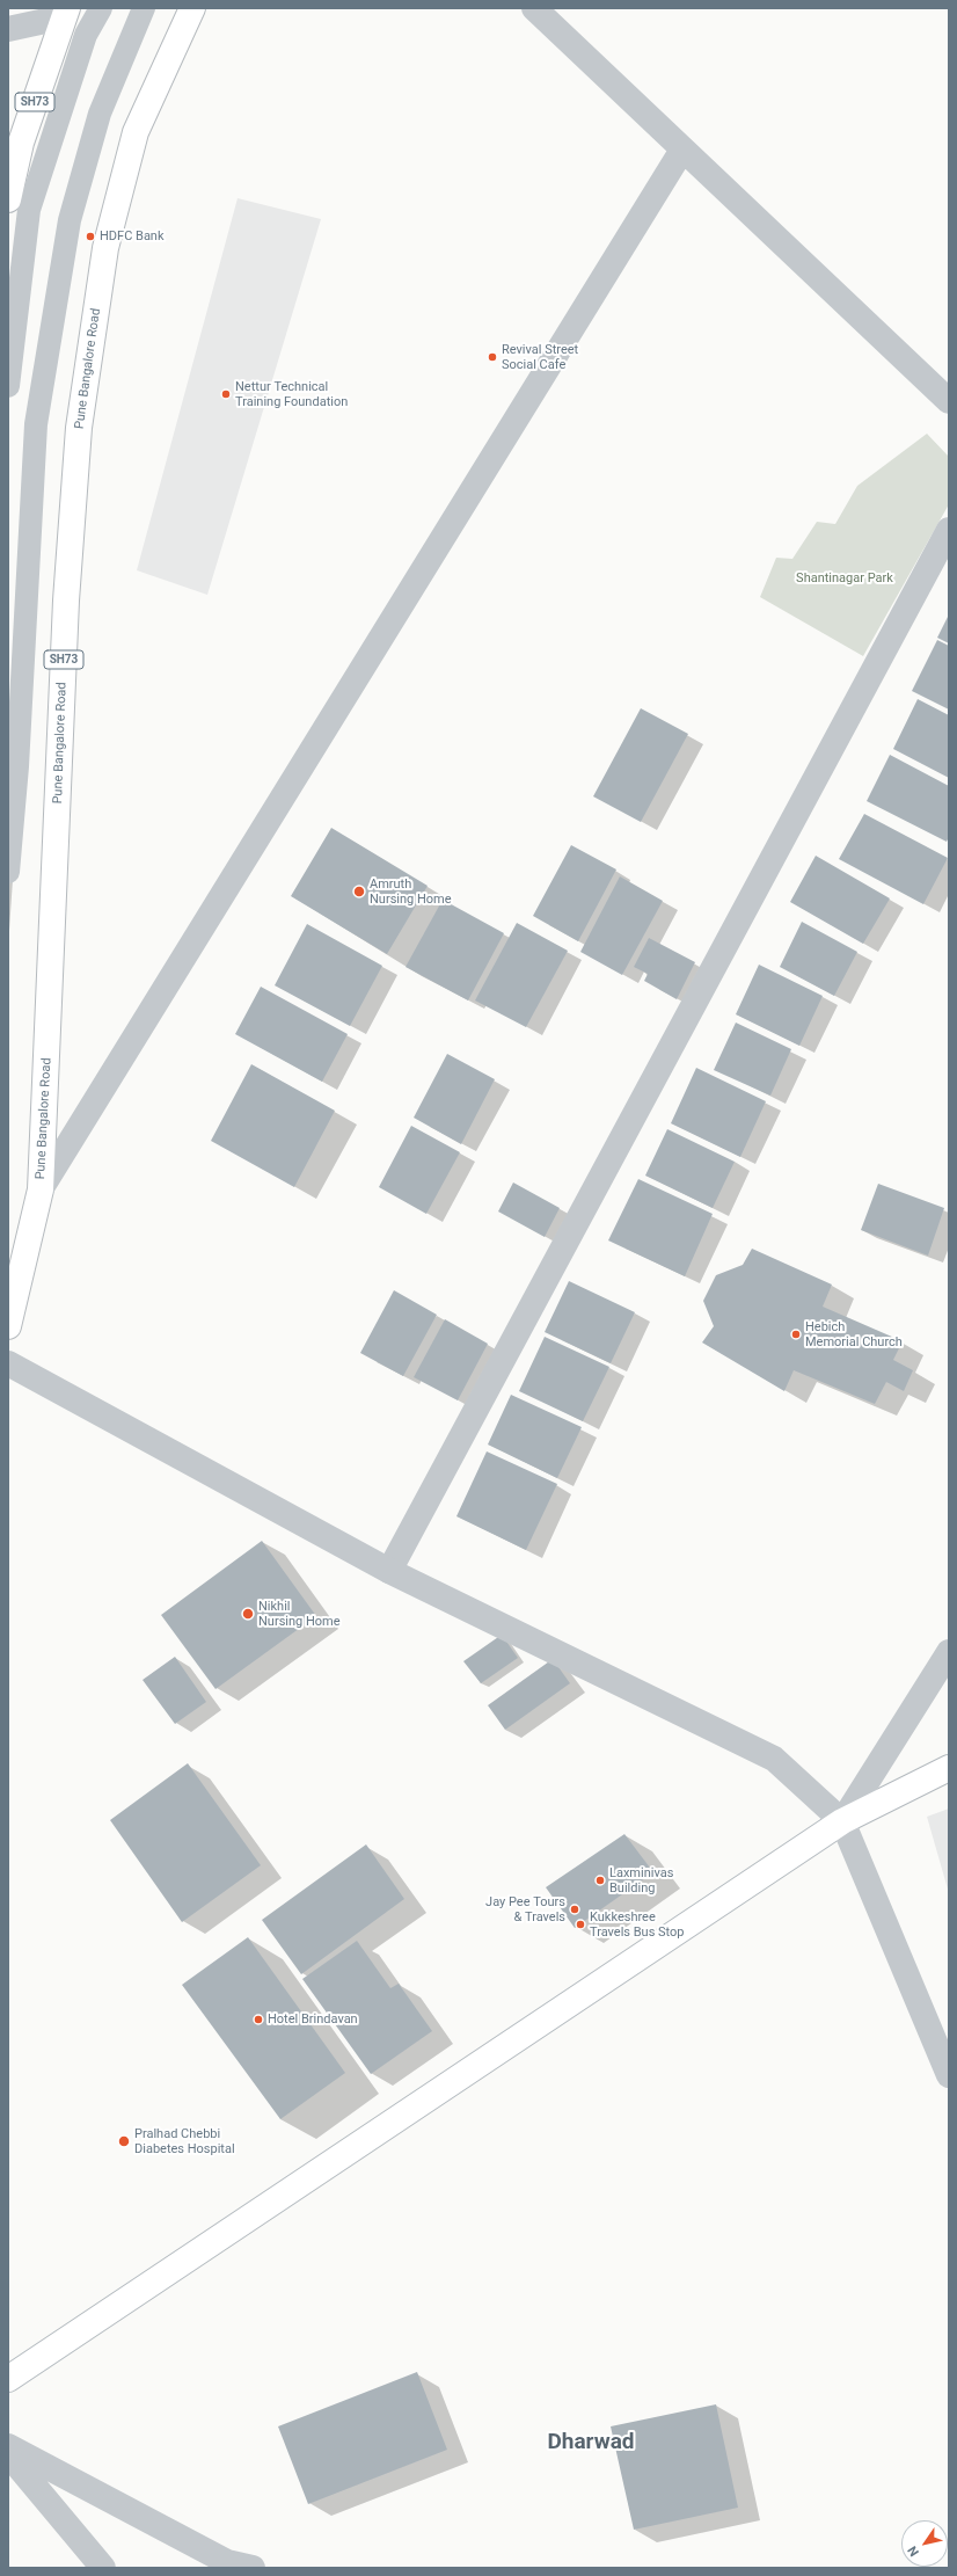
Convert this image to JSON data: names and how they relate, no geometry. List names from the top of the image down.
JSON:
{
  "streets": {
    "main road": ["SH73", "Pune Bangalore Road"]
  },
  "districts": ["Dharwad"],
  "parks": ["Shantinagar Park"],
  "places": [
    "HDFC Bank",
    "Revival Street Social Cafe",
    "Nettur Technical Training Foundation",
    "Amruth Nursing Home",
    "Hebich Memorial Church",
    "Nikhil Nursing Home",
    "Laxminivas Building",
    "Jay Pee Tours & Travels",
    "Kukkeshree Travels Bus Stop",
    "Hotel Brindavan",
    "Pralhad Chebbi Diabetes Hospital"
  ],
  "north": "bottom left"
}
